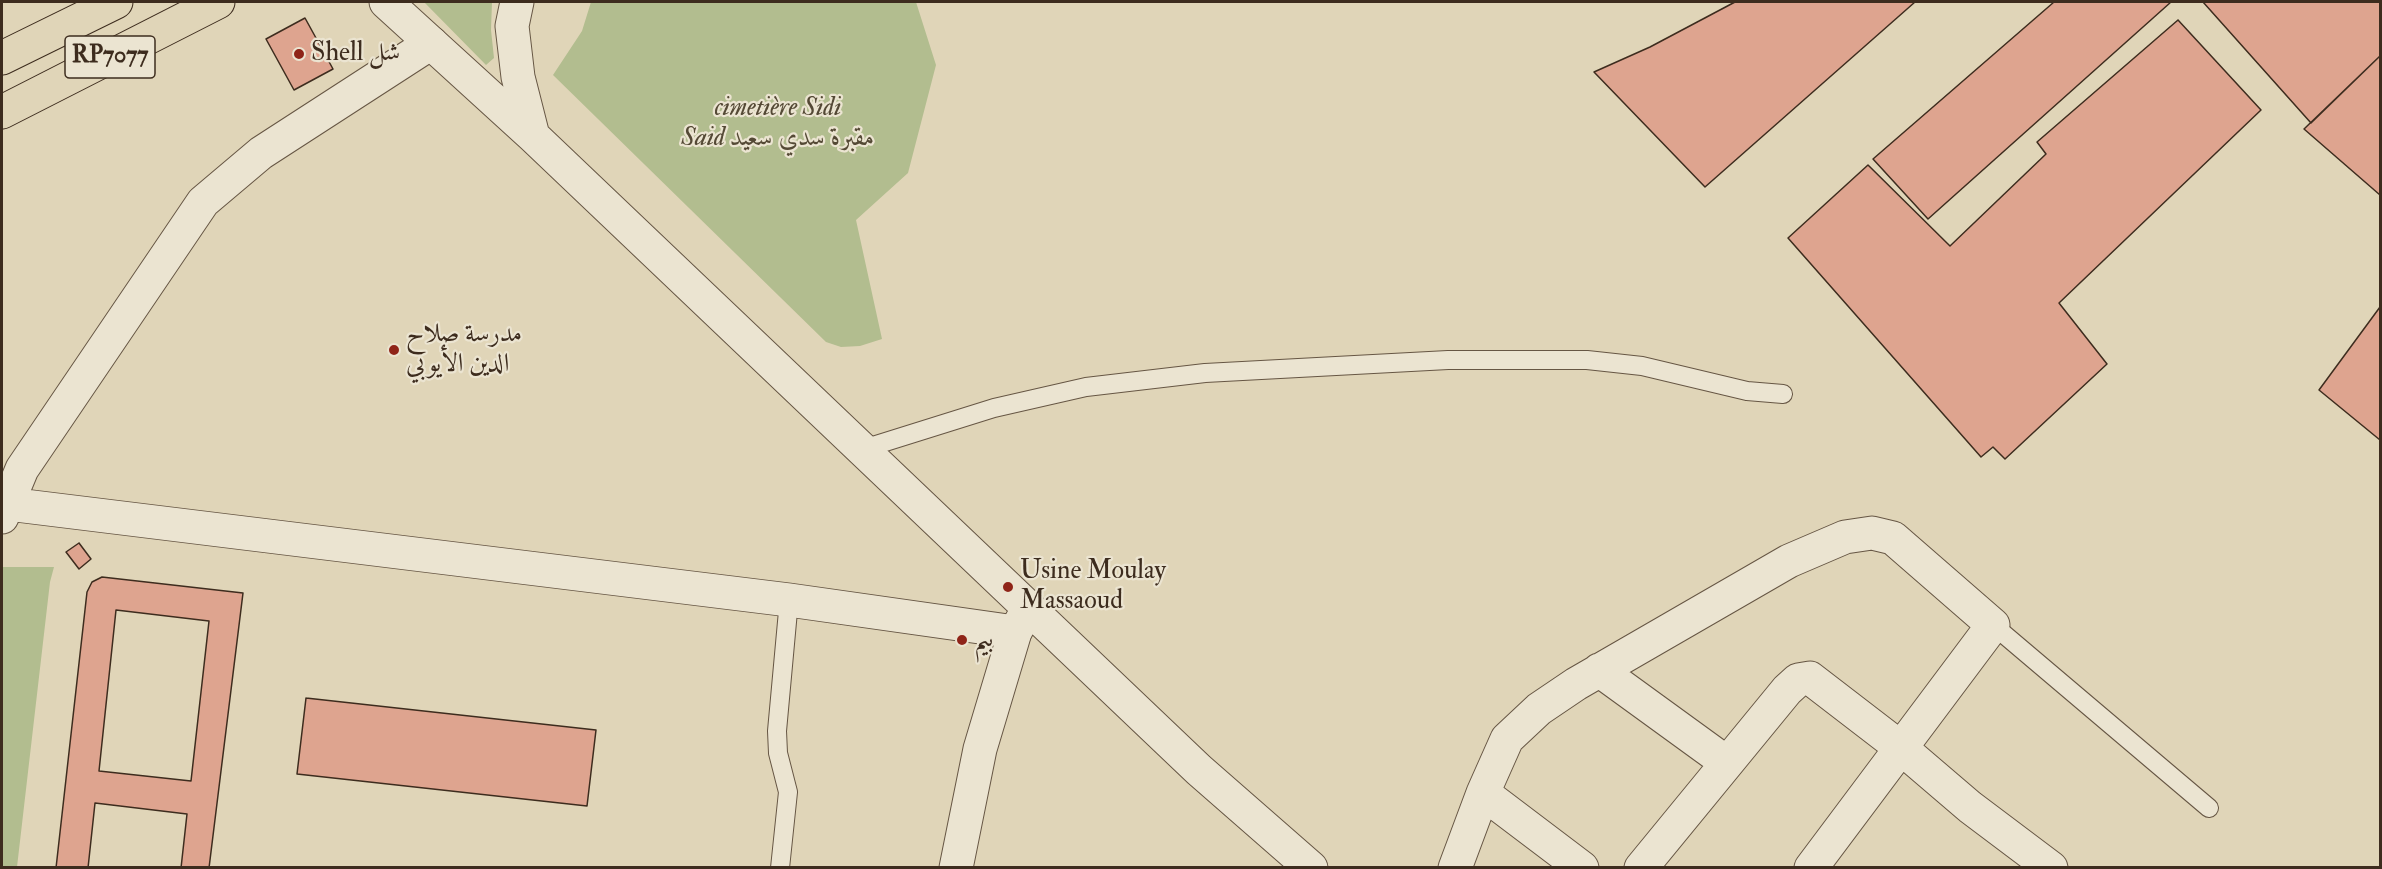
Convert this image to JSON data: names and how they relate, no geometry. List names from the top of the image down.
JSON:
{
  "streets": {
    "main road": ["RP7077"]
  },
  "parks": ["cimetière Sidi Said مقبرة سدي سعيد"],
  "places": [
    "Shell شل",
    "مدرسة صلاح الدين الأيوبي",
    "Usine Moulay Massaoud",
    "بيم"
  ]
}
